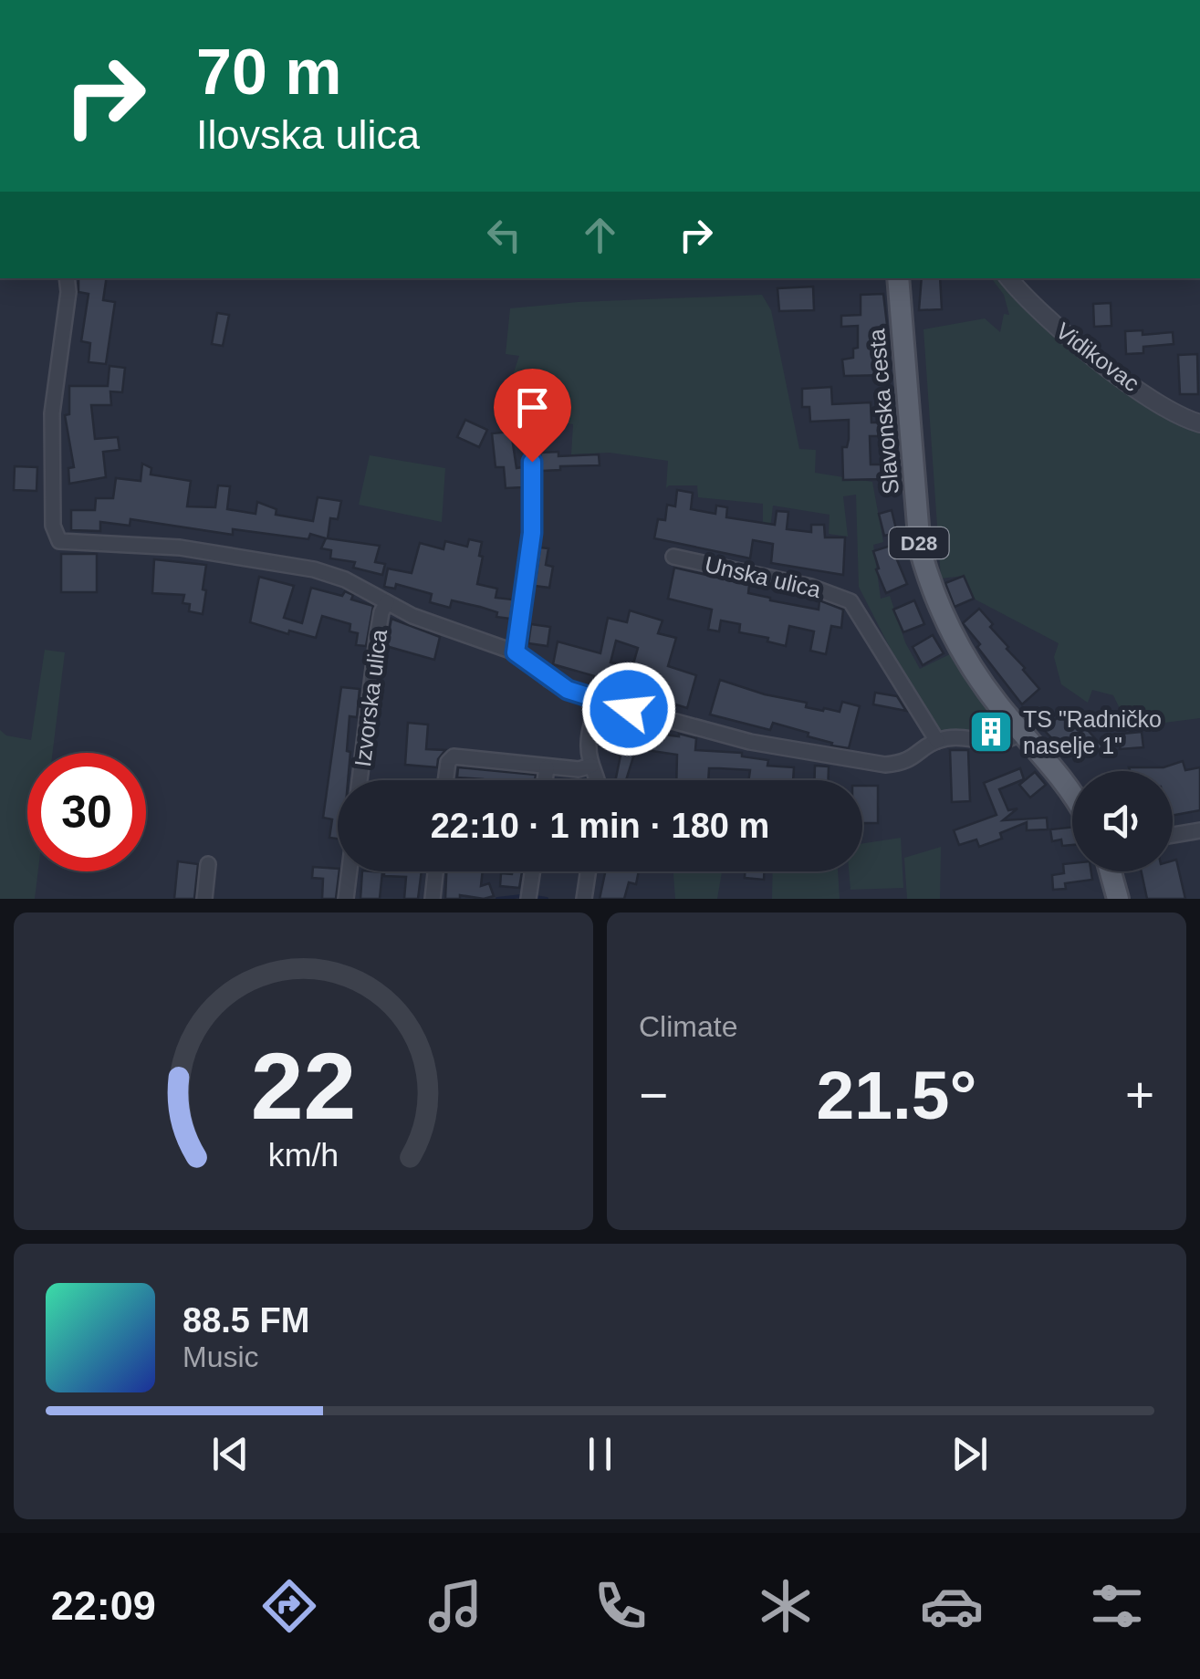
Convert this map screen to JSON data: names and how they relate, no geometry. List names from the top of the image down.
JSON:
{
  "streets": {
    "main road": ["Slavonska cesta", "D28"],
    "street": ["Vidikovac", "Unska ulica", "Izvorska ulica"]
  },
  "places": {
    "building": ["TS \"Radničko naselje 1\""]
  },
  "page": {
    "turn": ["70 m", "Ilovska ulica"],
    "limit": "30",
    "trip": "22:10 · 1 min · 180 m",
    "tile": "Climate",
    "heat": ["−", "21.5°", "+"],
    "song": ["88.5 FM", "Music"],
    "tabs": "22:09",
    "gauge": ["22", "km/h"]
  }
}
